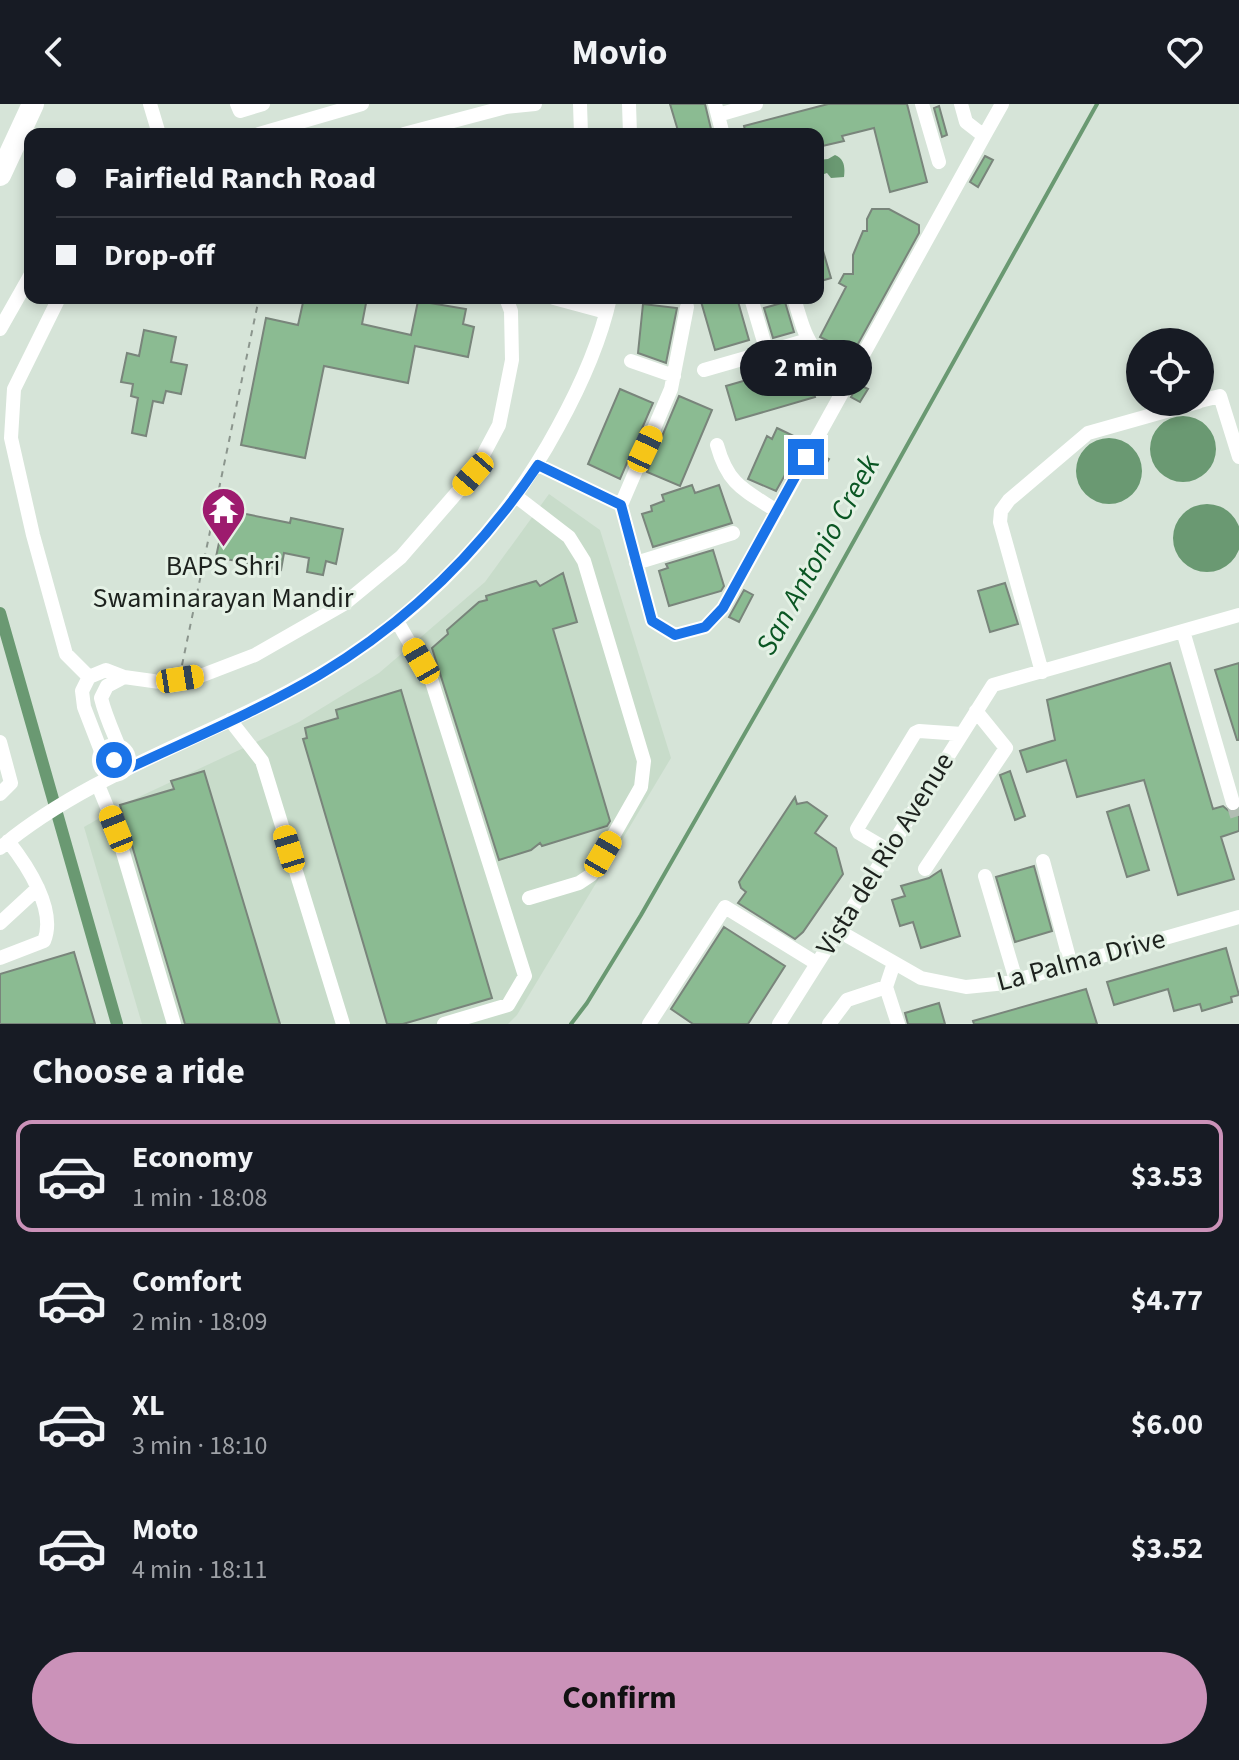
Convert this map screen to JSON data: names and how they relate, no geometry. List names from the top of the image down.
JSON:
{
  "streets": {
    "street": ["Vista del Rio Avenue", "La Palma Drive"]
  },
  "crossings": [
    ["Vista del Rio Avenue", "La Palma Drive"]
  ],
  "water": ["San Antonio Creek"],
  "places": {
    "temple": ["BAPS Shri Swaminarayan Mandir"]
  },
  "page": {
    "header": "Movio",
    "banner": ["Fairfield Ranch Road", "Drop-off"],
    "bubble": "2 min",
    "heading": "Choose a ride",
    "list": [
      {
        "name": "Economy",
        "note": "1 min · 18:08",
        "value": "$3.53"
      },
      {
        "name": "Comfort",
        "note": "2 min · 18:09",
        "value": "$4.77"
      },
      {
        "name": "XL",
        "note": "3 min · 18:10",
        "value": "$6.00"
      },
      {
        "name": "Moto",
        "note": "4 min · 18:11",
        "value": "$3.52"
      }
    ],
    "buttons": "Confirm"
  }
}
